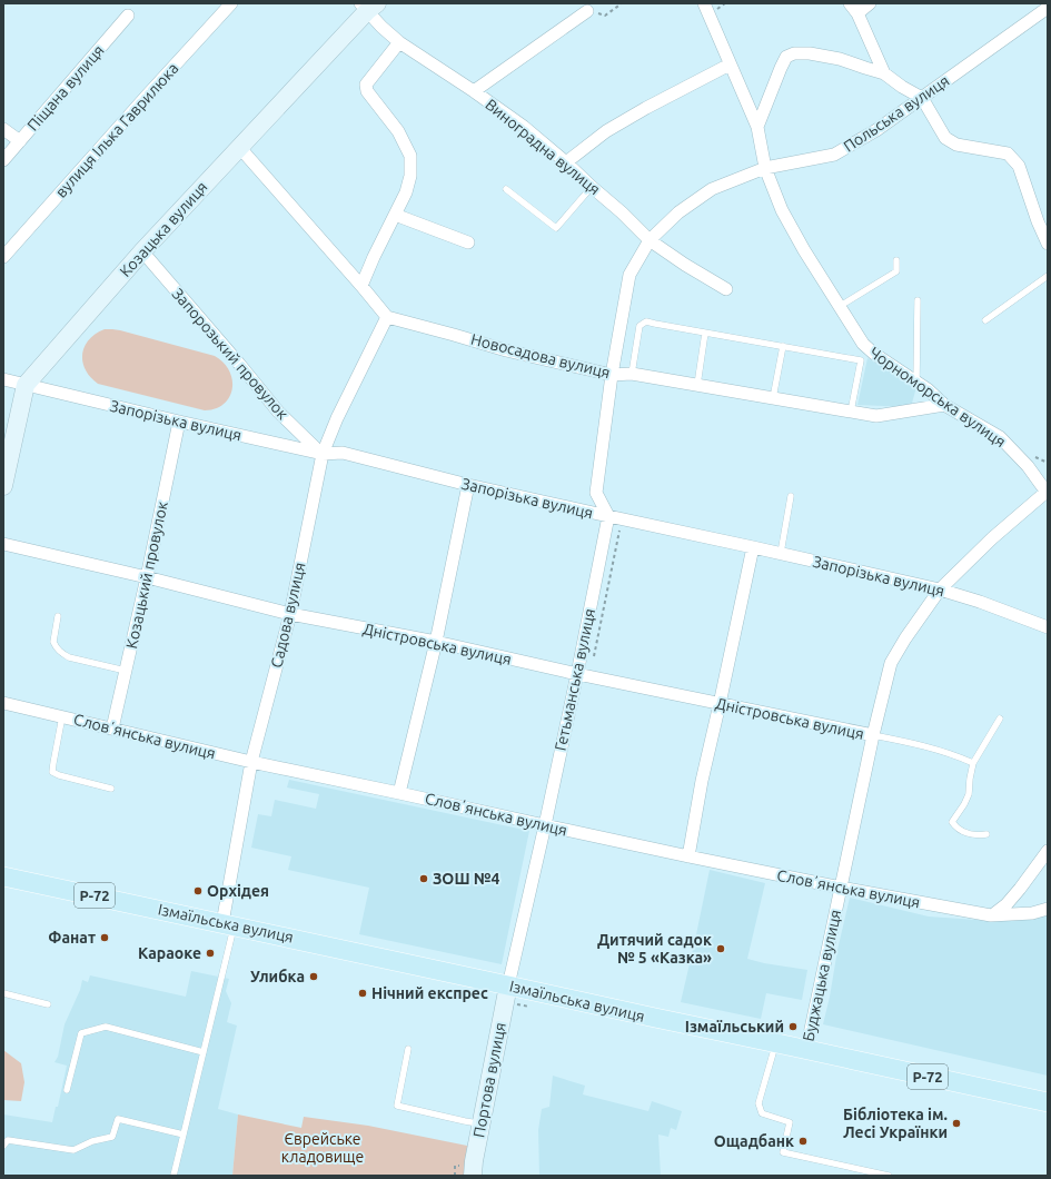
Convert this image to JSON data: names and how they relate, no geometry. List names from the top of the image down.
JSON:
{
  "streets": {
    "main road": ["Р-72", "Ізмаїльська вулиця"],
    "street": [
      "Піщана вулиця",
      "Польська вулиця",
      "вулиця Ілька Гаврилюка",
      "Виноградна вулиця",
      "Козацька вулиця",
      "Запорозький провулок",
      "Новосадова вулиця",
      "Чорноморська вулиця",
      "Запорізька вулиця",
      "Козацький провулок",
      "Садова вулиця",
      "Дністровська вулиця",
      "Гетьманська вулиця",
      "Словʼянська вулиця",
      "Буджацька вулиця",
      "Портова вулиця"
    ]
  },
  "crossings": [
    ["Польська вулиця", "Виноградна вулиця"],
    ["Польська вулиця", "Новосадова вулиця"],
    ["Польська вулиця", "Чорноморська вулиця"],
    ["Виноградна вулиця", "Козацька вулиця"],
    ["Козацька вулиця", "Запорозький провулок"],
    ["Козацька вулиця", "Запорізька вулиця"],
    ["Запорозький провулок", "Запорізька вулиця"],
    ["Запорозький провулок", "Садова вулиця"],
    ["Новосадова вулиця", "Чорноморська вулиця"],
    ["Новосадова вулиця", "Садова вулиця"],
    ["Чорноморська вулиця", "Буджацька вулиця"],
    ["Запорізька вулиця", "Козацький провулок"],
    ["Запорізька вулиця", "Садова вулиця"],
    ["Запорізька вулиця", "Гетьманська вулиця"],
    ["Запорізька вулиця", "Буджацька вулиця"],
    ["Козацький провулок", "Дністровська вулиця"],
    ["Козацький провулок", "Словʼянська вулиця"],
    ["Садова вулиця", "Дністровська вулиця"],
    ["Садова вулиця", "Словʼянська вулиця"],
    ["Садова вулиця", "Ізмаїльська вулиця"],
    ["Дністровська вулиця", "Гетьманська вулиця"],
    ["Дністровська вулиця", "Буджацька вулиця"],
    ["Гетьманська вулиця", "Словʼянська вулиця"],
    ["Гетьманська вулиця", "Ізмаїльська вулиця"],
    ["Гетьманська вулиця", "Портова вулиця"],
    ["Словʼянська вулиця", "Буджацька вулиця"],
    ["Ізмаїльська вулиця", "Буджацька вулиця"],
    ["Ізмаїльська вулиця", "Портова вулиця"]
  ],
  "parks": ["Єврейське кладовище"],
  "places": [
    "ЗОШ №4",
    "Орхідея",
    "Фанат",
    "Дитячий садок № 5 «Казка»",
    "Караоке",
    "Улибка",
    "Нічний експрес",
    "Ізмаїльський",
    "Бібліотека ім. Лесі Українки",
    "Ощадбанк"
  ]
}
